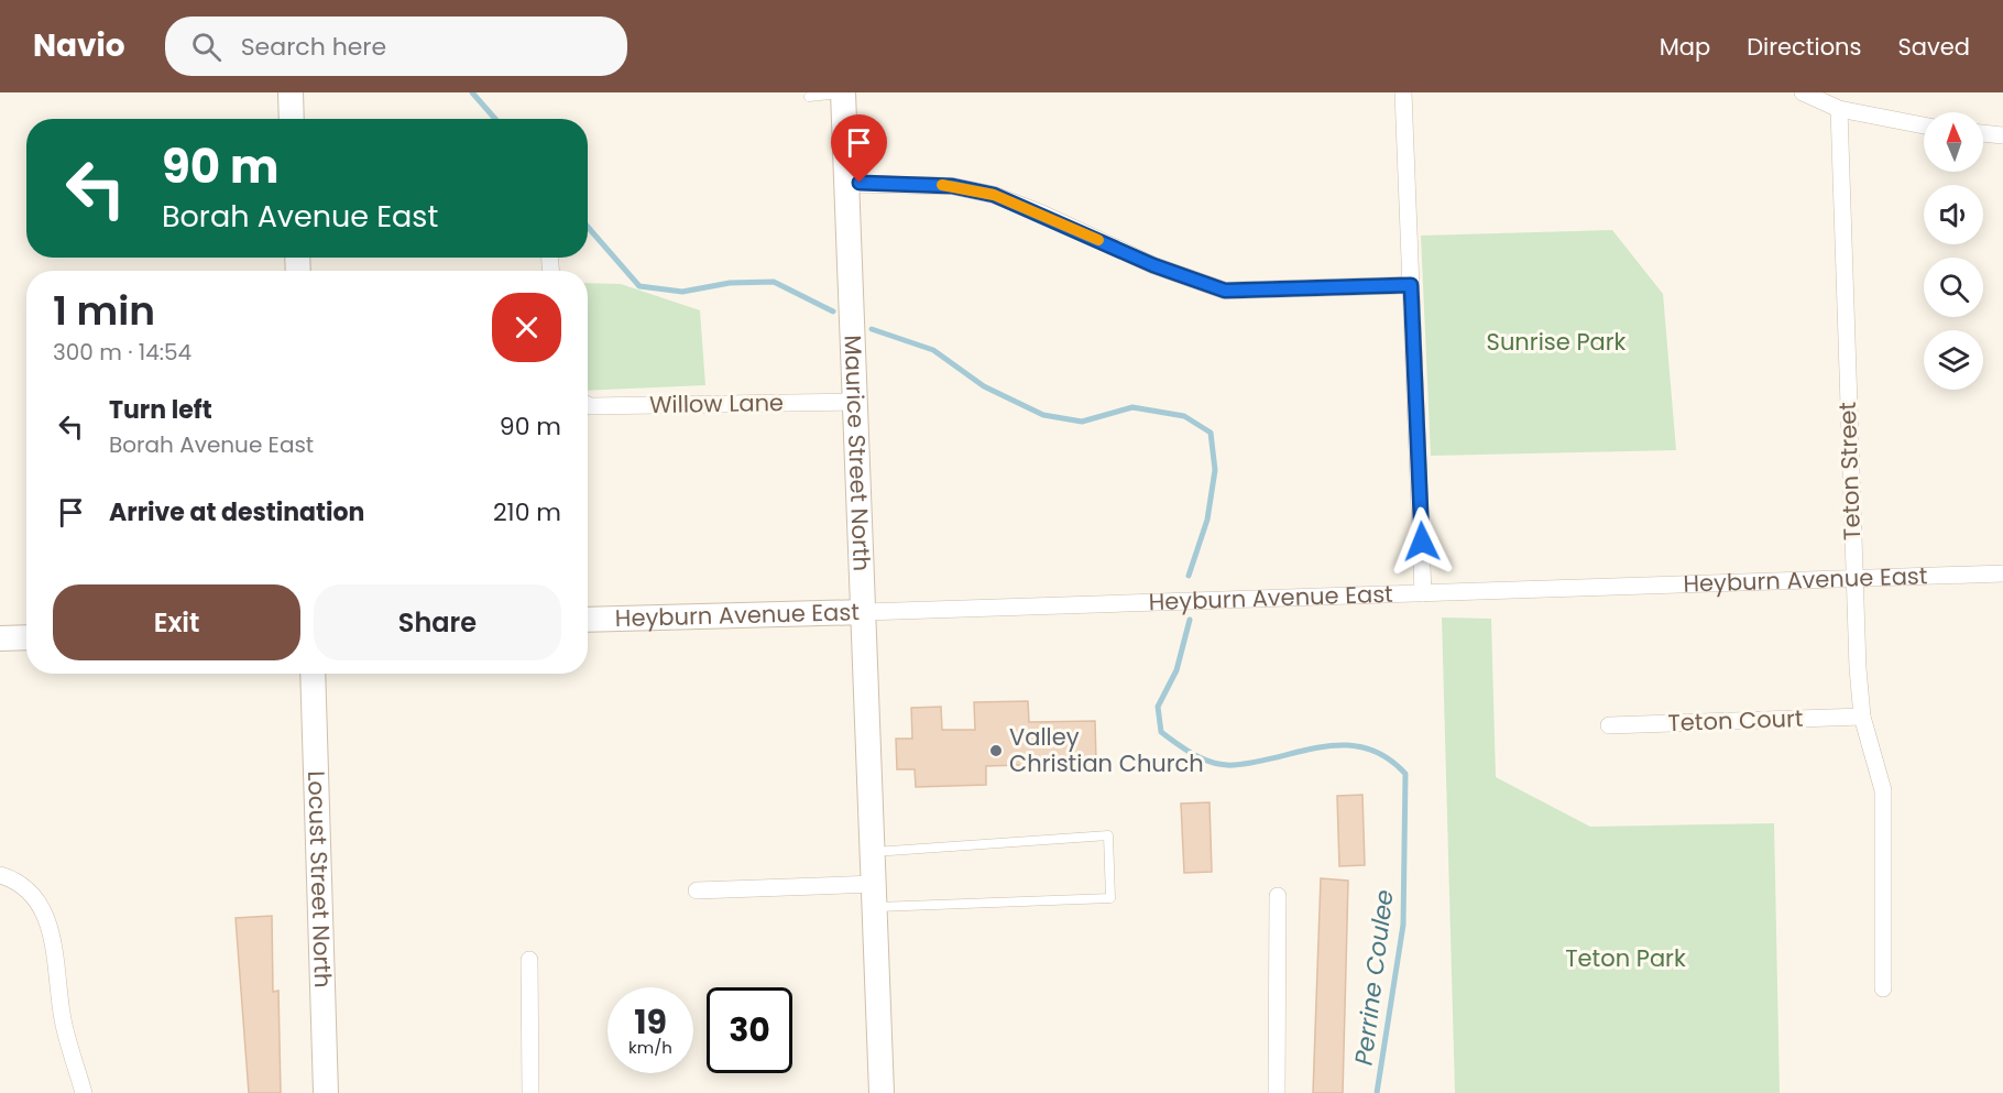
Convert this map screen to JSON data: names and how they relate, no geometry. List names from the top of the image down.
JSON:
{
  "streets": {
    "street": [
      "Willow Lane",
      "Maurice Street North",
      "Teton Street",
      "Heyburn Avenue East",
      "Teton Court",
      "Locust Street North"
    ]
  },
  "crossings": [
    ["Willow Lane", "Maurice Street North"],
    ["Maurice Street North", "Heyburn Avenue East"],
    ["Teton Street", "Heyburn Avenue East"],
    ["Teton Street", "Teton Court"]
  ],
  "water": ["Perrine Coulee"],
  "parks": ["Sunrise Park", "Teton Park"],
  "places": ["Valley Christian Church"],
  "north": "top",
  "page": {
    "header": "Navio",
    "search": "Search here",
    "nav": ["Map", "Directions", "Saved"],
    "turn": ["90 m", "Borah Avenue East"],
    "heading": ["1 min", "300 m · 14:54"],
    "list": [
      {
        "name": "Turn left",
        "note": "Borah Avenue East",
        "value": "90 m"
      },
      {
        "name": "Arrive at destination",
        "value": "210 m"
      }
    ],
    "buttons": ["Exit", "Share"],
    "speed": "19 km/h",
    "limit": "30"
  }
}
